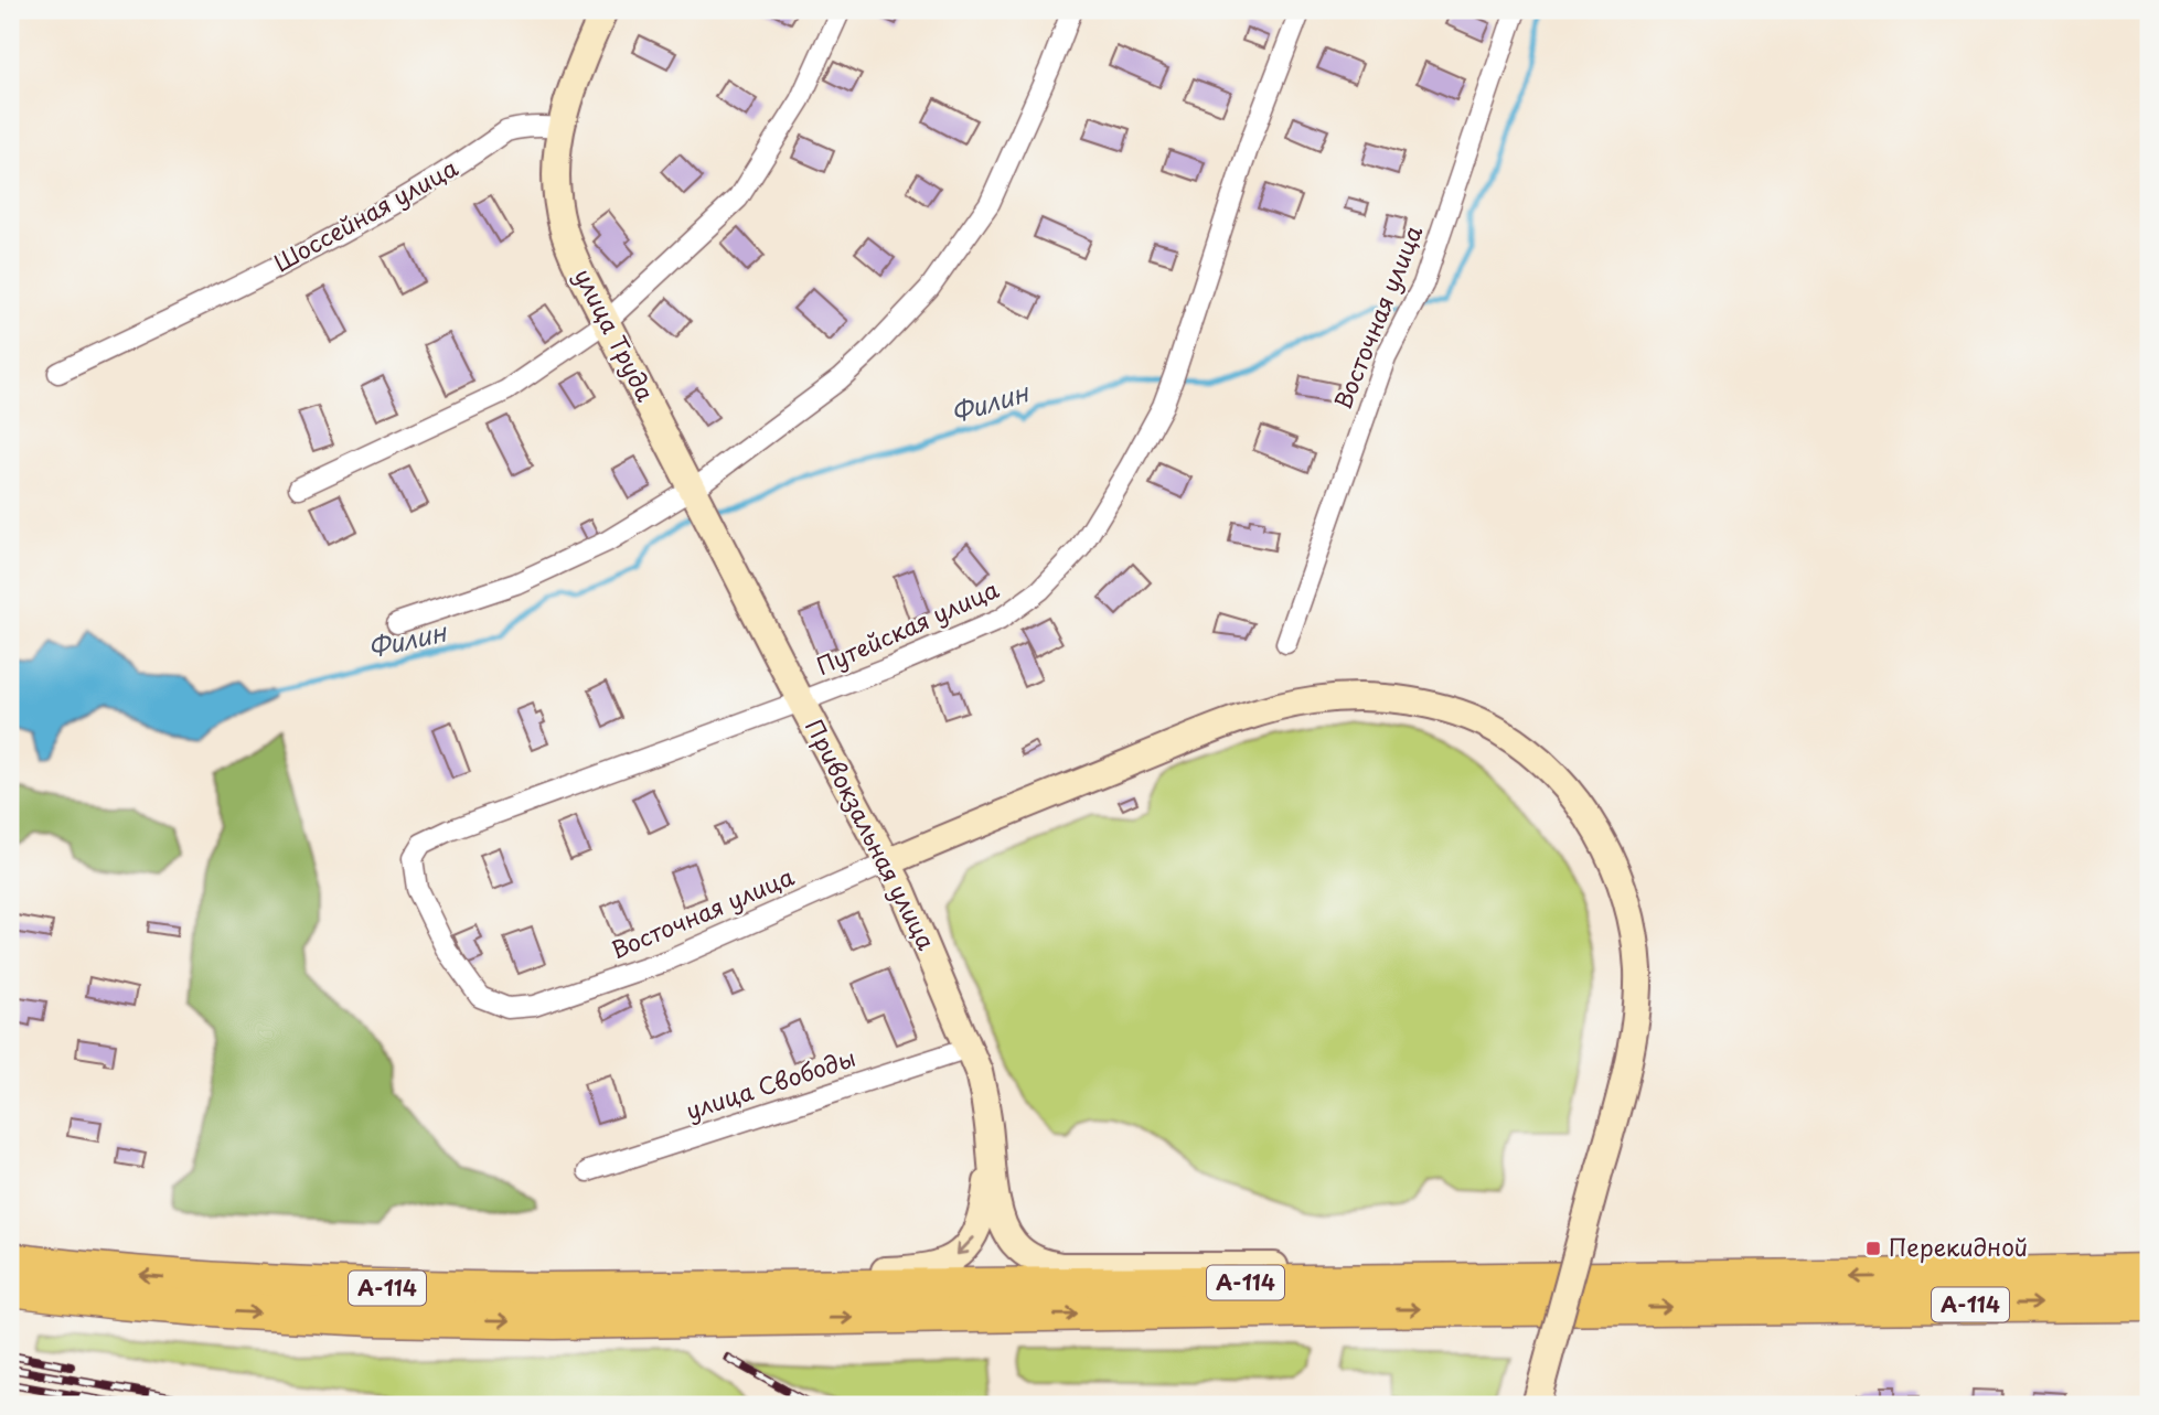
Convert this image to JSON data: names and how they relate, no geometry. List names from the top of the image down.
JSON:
{
  "streets": {
    "highway": ["А-114"],
    "street": [
      "Шоссейная улица",
      "Восточная улица",
      "улица Труда",
      "Путейская улица",
      "Привокзальная улица",
      "улица Свободы"
    ]
  },
  "crossings": [
    ["Шоссейная улица", "улица Труда"],
    ["Восточная улица", "Путейская улица"],
    ["Восточная улица", "Привокзальная улица"],
    ["улица Труда", "Привокзальная улица"],
    ["Путейская улица", "Привокзальная улица"],
    ["Привокзальная улица", "улица Свободы"]
  ],
  "water": ["Филин"],
  "places": {
    "transit": ["Перекидной"]
  }
}
